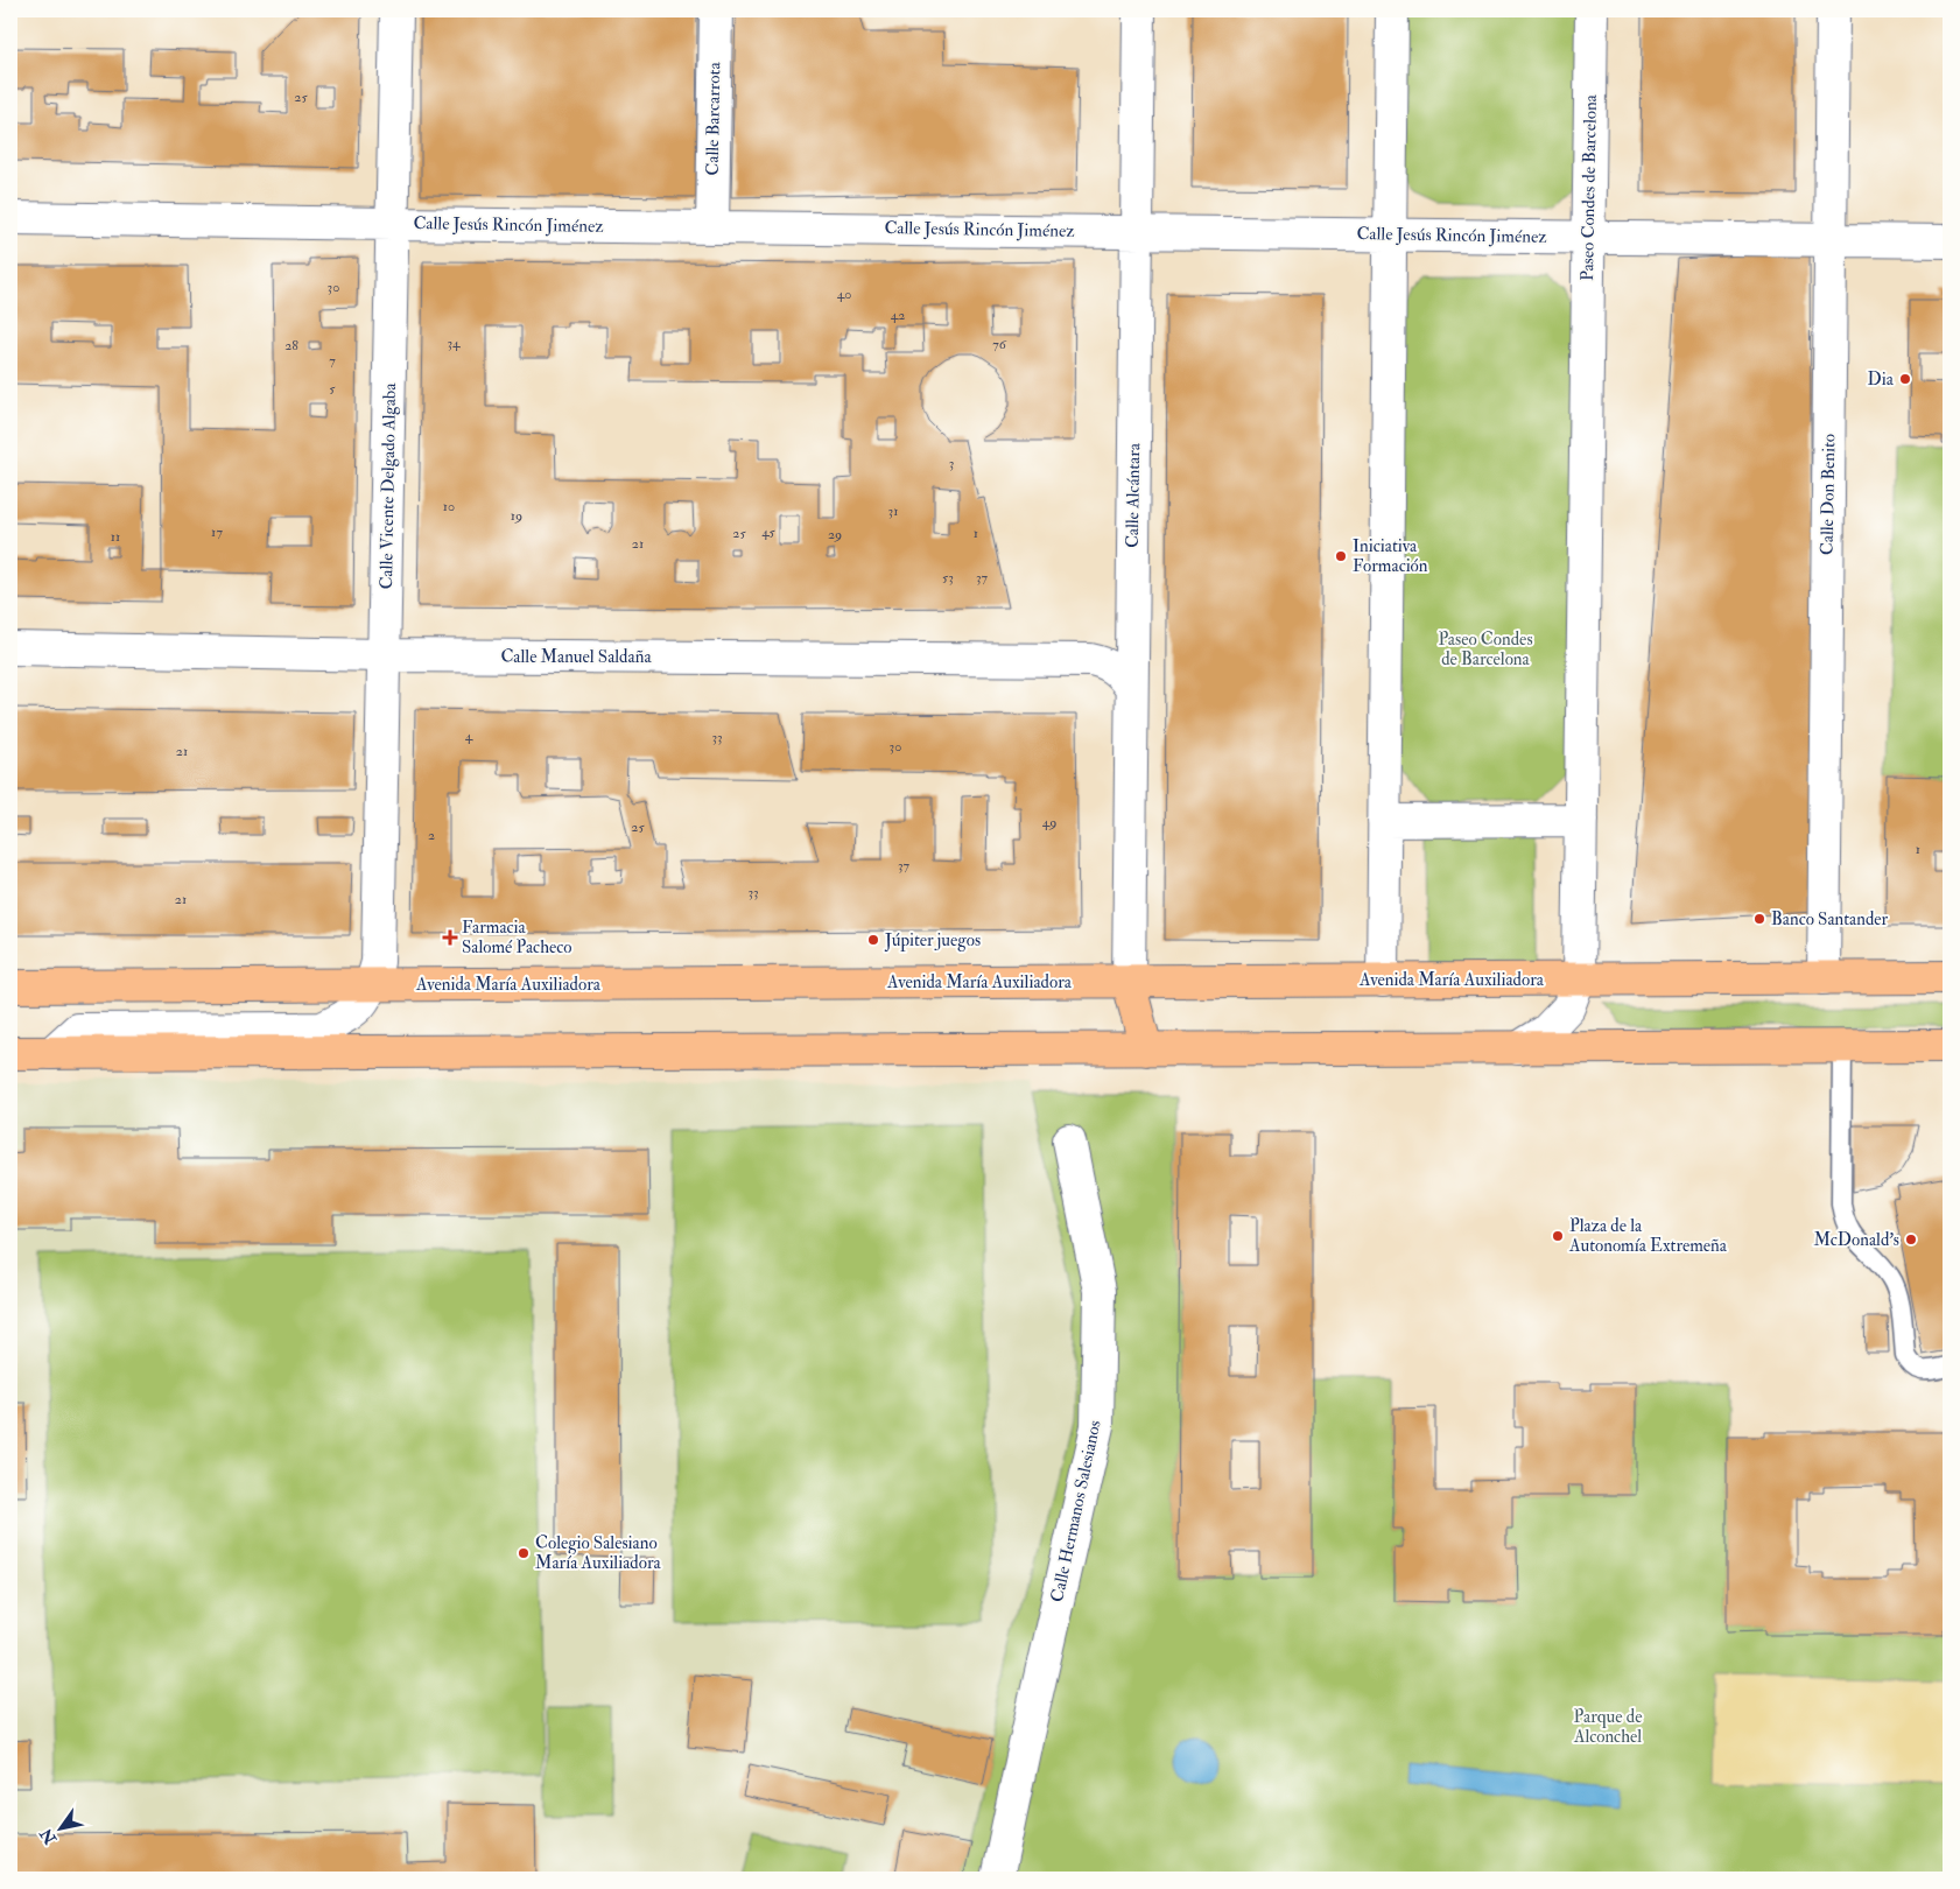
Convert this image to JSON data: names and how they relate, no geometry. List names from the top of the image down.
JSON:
{
  "streets": {
    "main road": ["Avenida María Auxiliadora"],
    "street": [
      "Calle Barcarrota",
      "Paseo Condes de Barcelona",
      "Calle Jesús Rincón Jiménez",
      "Calle Vicente Delgado Algaba",
      "Calle Don Benito",
      "Calle Alcántara",
      "Calle Manuel Saldaña",
      "Calle Hermanos Salesianos"
    ]
  },
  "crossings": [
    ["Calle Barcarrota", "Calle Jesús Rincón Jiménez"],
    ["Paseo Condes de Barcelona", "Calle Jesús Rincón Jiménez"],
    ["Paseo Condes de Barcelona", "Avenida María Auxiliadora"],
    ["Calle Jesús Rincón Jiménez", "Calle Vicente Delgado Algaba"],
    ["Calle Jesús Rincón Jiménez", "Calle Don Benito"],
    ["Calle Jesús Rincón Jiménez", "Calle Alcántara"],
    ["Calle Vicente Delgado Algaba", "Calle Manuel Saldaña"],
    ["Calle Vicente Delgado Algaba", "Avenida María Auxiliadora"],
    ["Calle Don Benito", "Avenida María Auxiliadora"],
    ["Calle Alcántara", "Calle Manuel Saldaña"],
    ["Calle Alcántara", "Avenida María Auxiliadora"]
  ],
  "parks": ["Paseo Condes de Barcelona", "Parque de Alconchel"],
  "places": {
    "other": [
      "Dia",
      "Iniciativa Formación",
      "Banco Santander",
      "Júpiter juegos",
      "Plaza de la Autonomía Extremeña",
      "McDonald's",
      "Colegio Salesiano María Auxiliadora"
    ],
    "health": ["Farmacia Salomé Pacheco"]
  },
  "house_numbers": [
    "25",
    "30",
    "40",
    "42",
    "34",
    "76",
    "28",
    "7",
    "5",
    "3",
    "10",
    "31",
    "19",
    "17",
    "45",
    "25",
    "1",
    "29",
    "11",
    "21",
    "53",
    "37",
    "4",
    "33",
    "30",
    "21",
    "49",
    "25",
    "2",
    "1",
    "37",
    "33",
    "21"
  ],
  "north": "bottom left"
}
